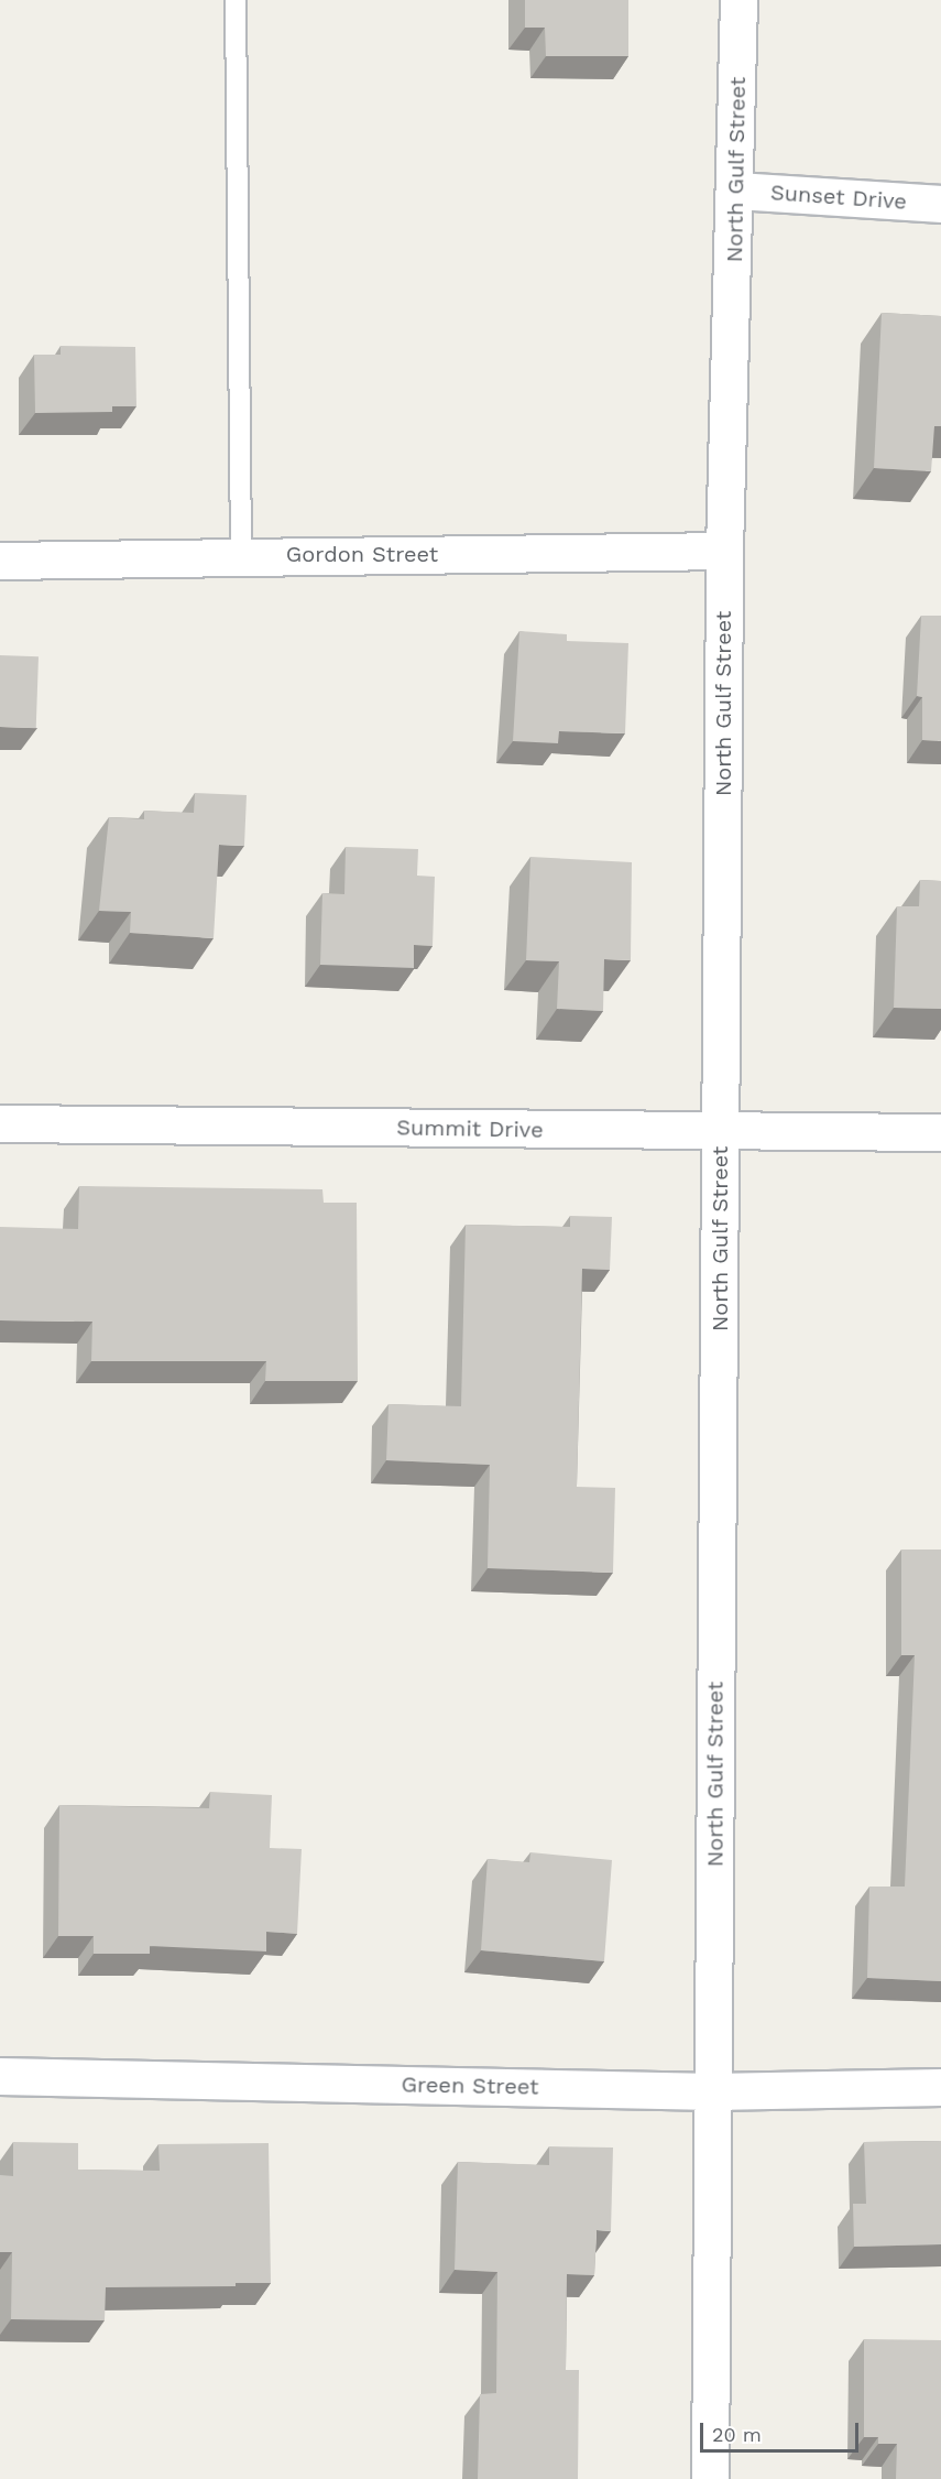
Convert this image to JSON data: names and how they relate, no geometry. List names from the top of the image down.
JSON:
{
  "streets": {
    "street": [
      "North Gulf Street",
      "Sunset Drive",
      "Gordon Street",
      "Summit Drive",
      "Green Street"
    ]
  },
  "crossings": [
    ["North Gulf Street", "Sunset Drive"],
    ["North Gulf Street", "Gordon Street"],
    ["North Gulf Street", "Summit Drive"],
    ["North Gulf Street", "Green Street"]
  ],
  "scale_bar": "20 m"
}
